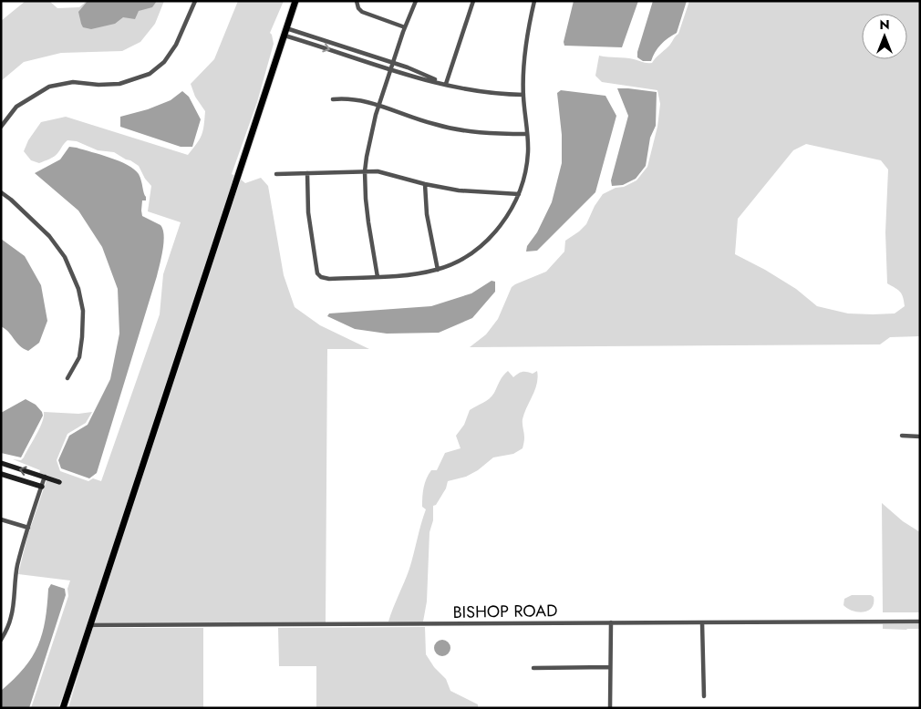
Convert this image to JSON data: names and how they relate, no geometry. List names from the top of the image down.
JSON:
{
  "streets": {
    "street": ["BISHOP ROAD"]
  },
  "north": "top"
}
